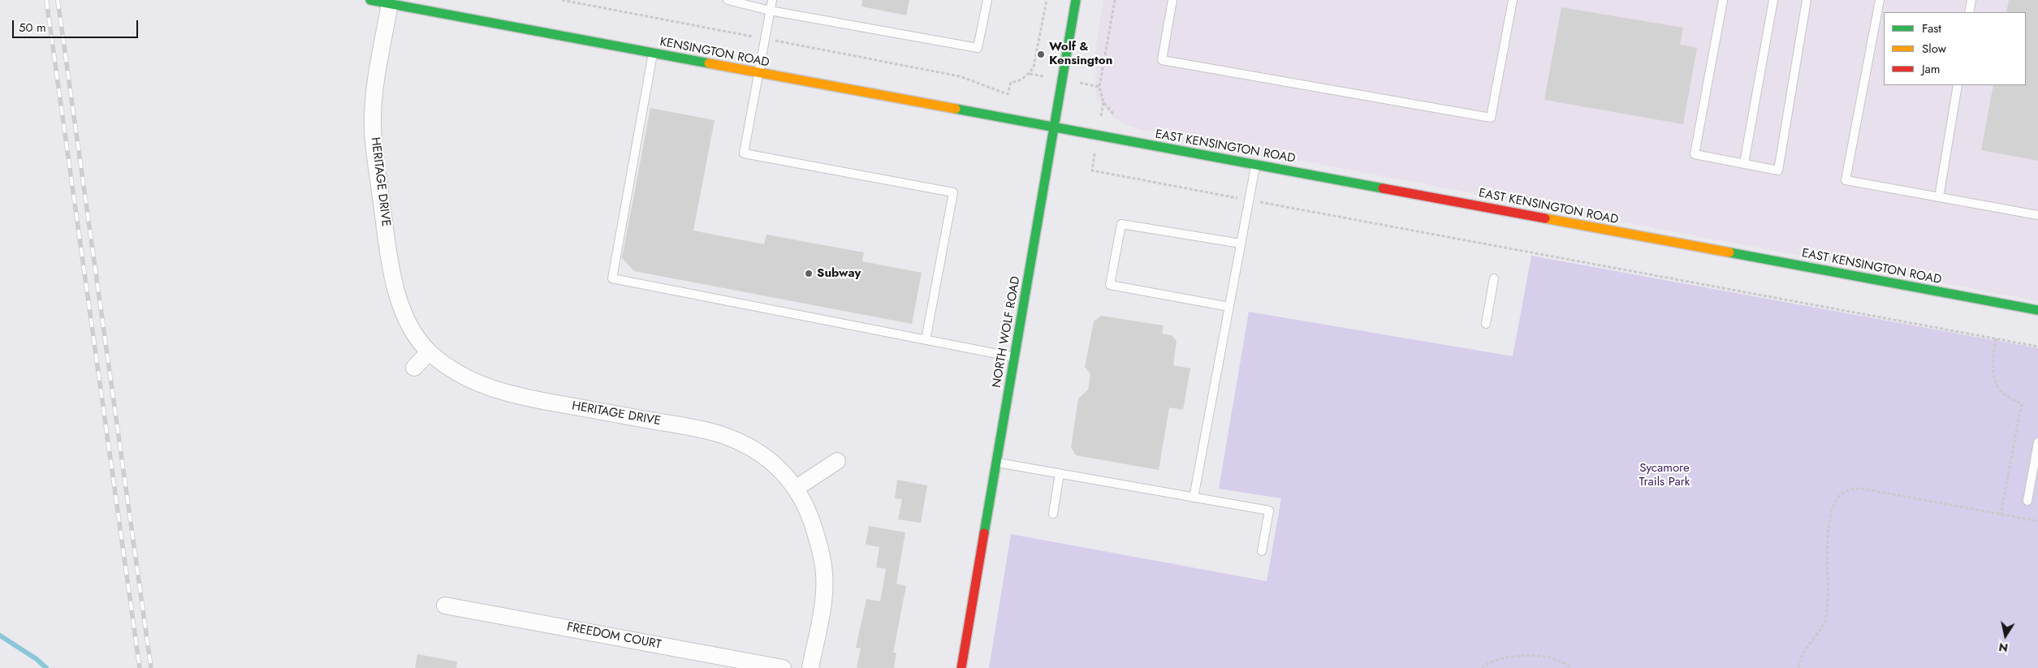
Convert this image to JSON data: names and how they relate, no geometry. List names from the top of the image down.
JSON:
{
  "streets": {
    "main road": ["KENSINGTON ROAD", "EAST KENSINGTON ROAD", "NORTH WOLF ROAD"],
    "street": ["HERITAGE DRIVE", "FREEDOM COURT"]
  },
  "crossings": [
    ["KENSINGTON ROAD", "EAST KENSINGTON ROAD"],
    ["KENSINGTON ROAD", "HERITAGE DRIVE"],
    ["KENSINGTON ROAD", "NORTH WOLF ROAD"],
    ["EAST KENSINGTON ROAD", "NORTH WOLF ROAD"]
  ],
  "parks": ["Sycamore Trails Park"],
  "places": ["Wolf & Kensington", "Subway"],
  "legend": ["Fast", "Slow", "Jam"],
  "scale_bar": "50 m",
  "north": "bottom"
}
